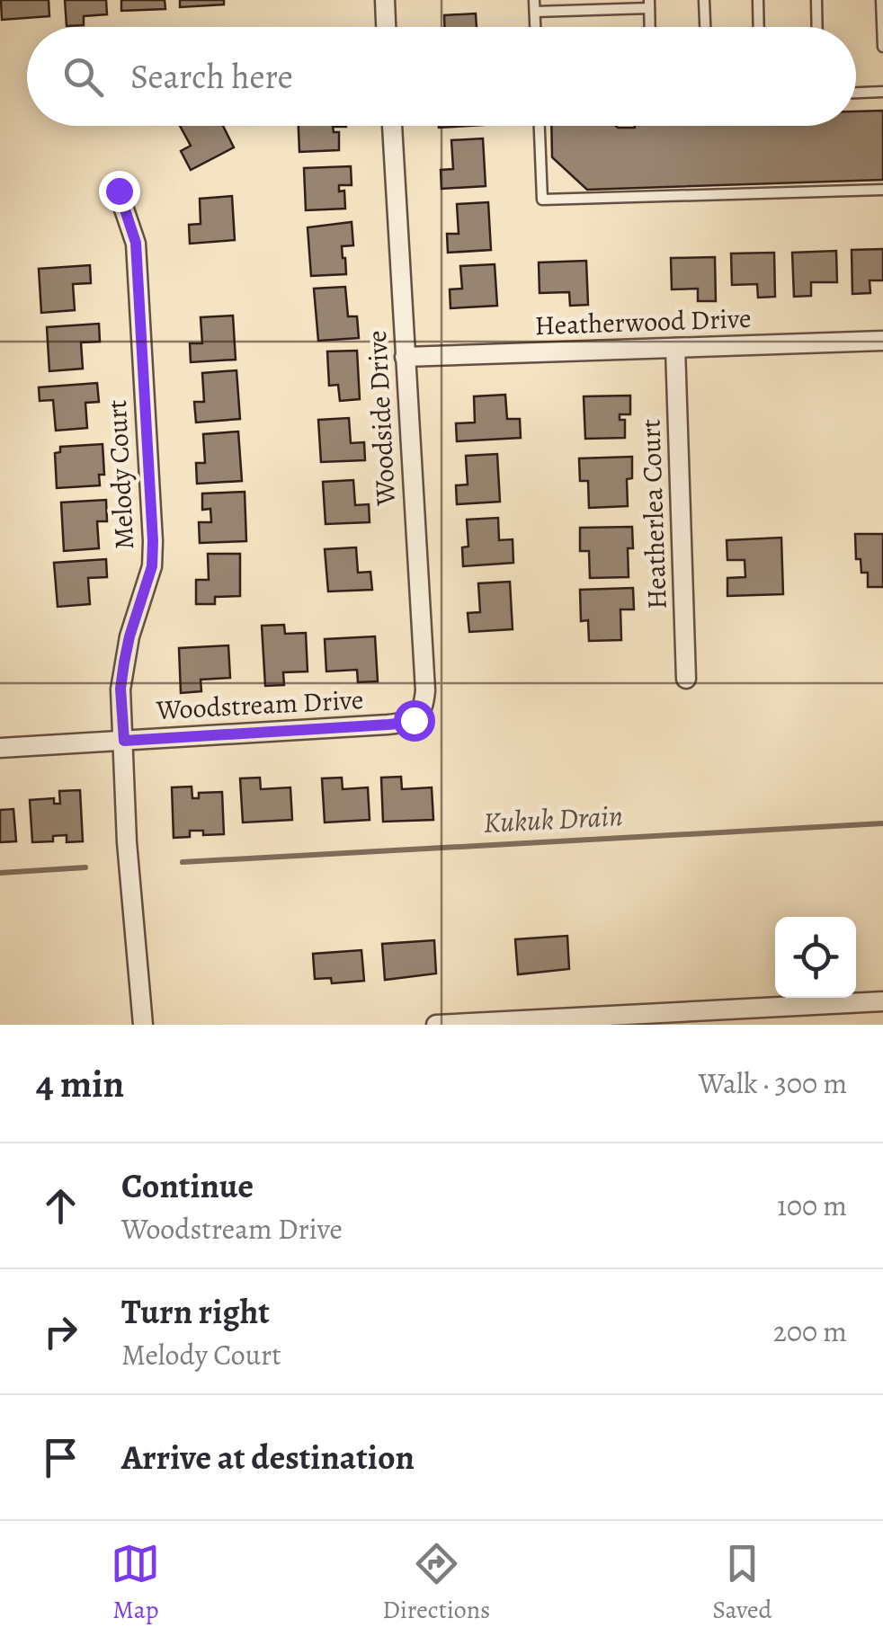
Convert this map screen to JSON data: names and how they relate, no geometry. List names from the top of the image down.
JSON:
{
  "streets": {
    "street": [
      "Heatherwood Drive",
      "Woodside Drive",
      "Melody Court",
      "Heatherlea Court",
      "Woodstream Drive"
    ]
  },
  "crossings": [
    ["Heatherwood Drive", "Woodside Drive"],
    ["Heatherwood Drive", "Heatherlea Court"],
    ["Woodside Drive", "Woodstream Drive"],
    ["Melody Court", "Woodstream Drive"]
  ],
  "water": ["Kukuk Drain"],
  "page": {
    "search": "Search here",
    "heading": ["4 min", "Walk · 300 m"],
    "list": [
      ["Continue", "Woodstream Drive", "100 m"],
      ["Turn right", "Melody Court", "200 m"],
      "Arrive at destination"
    ],
    "nav": ["Map", "Directions", "Saved"]
  }
}
